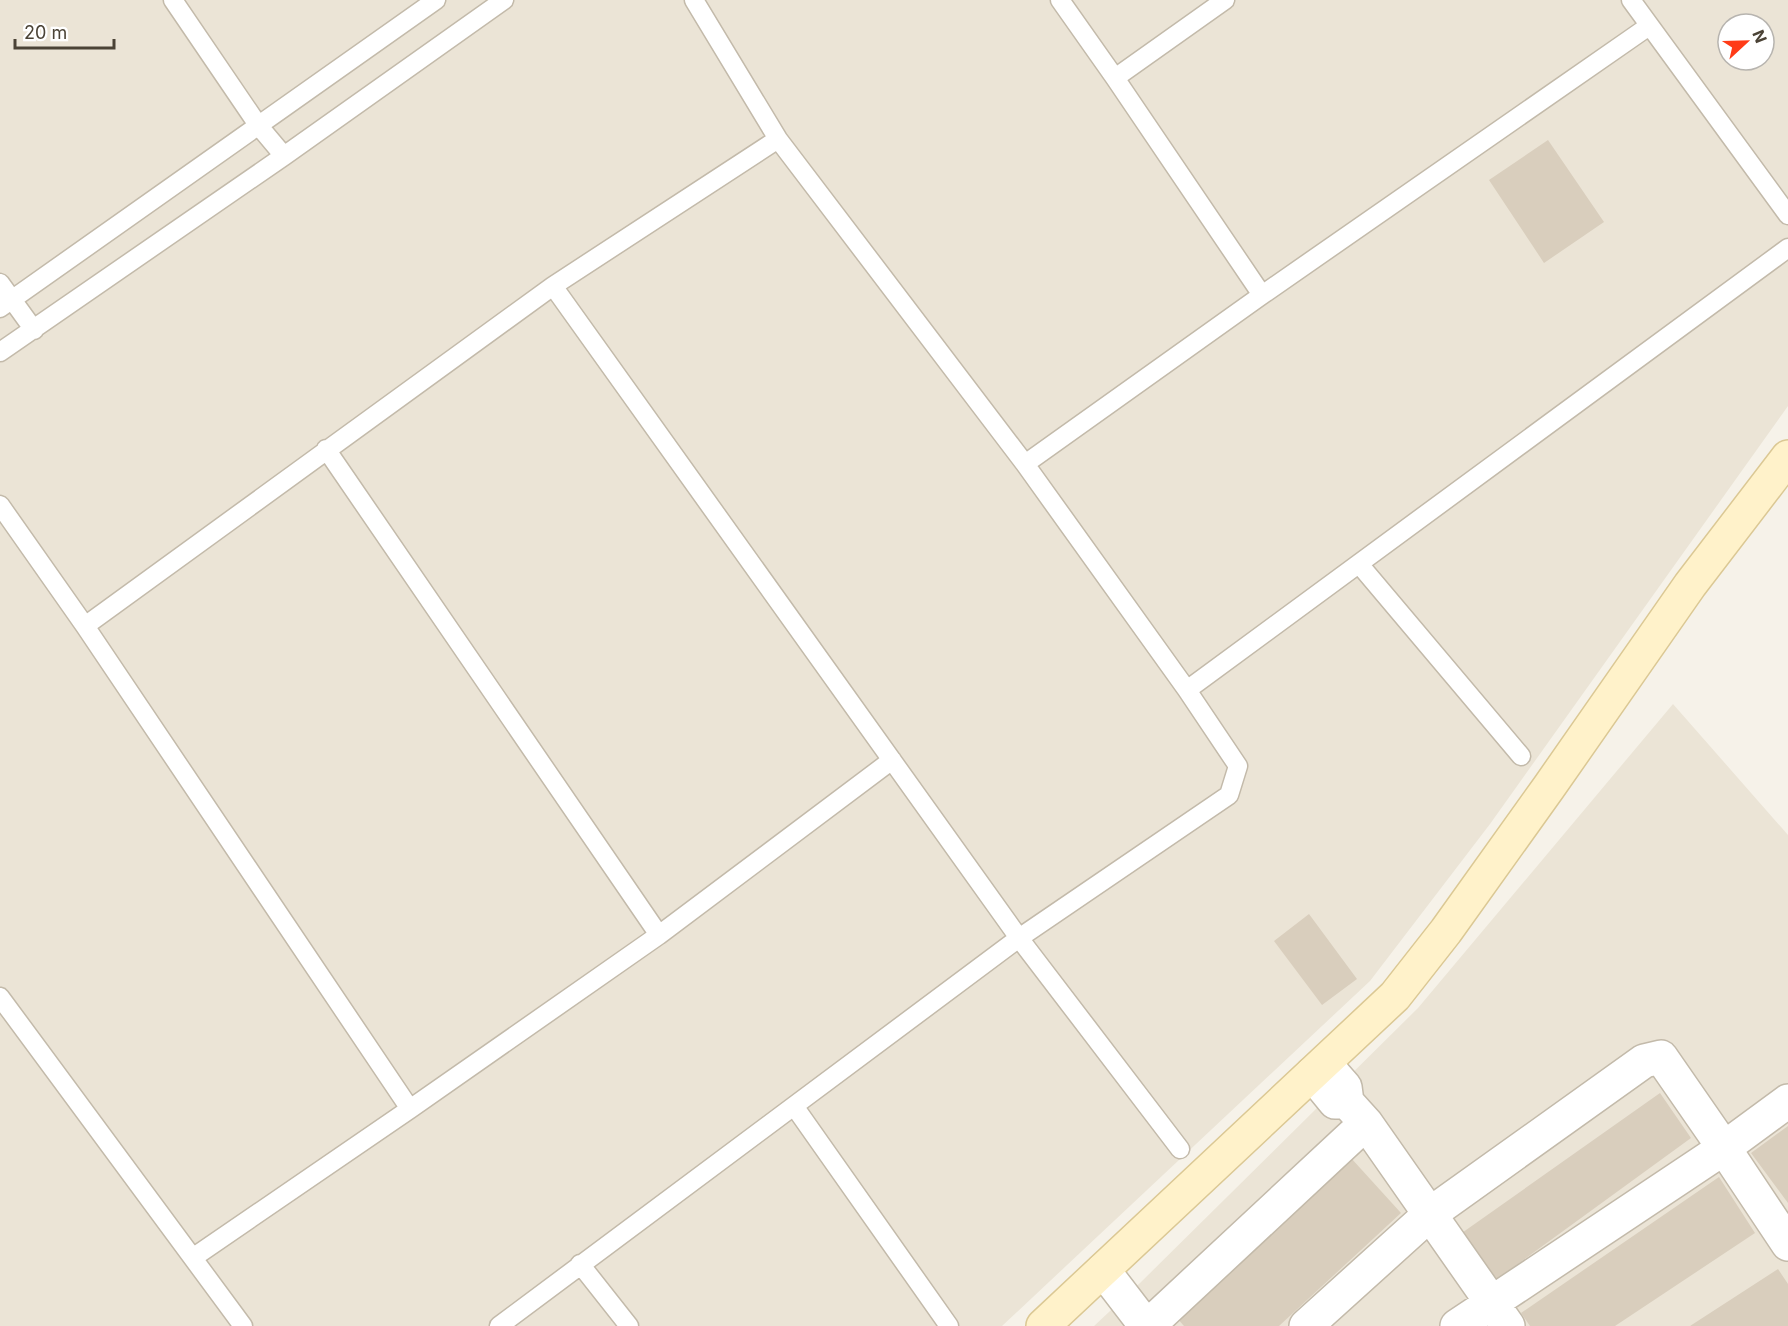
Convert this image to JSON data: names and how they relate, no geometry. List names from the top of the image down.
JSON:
{
  "scale_bar": "20 m",
  "north": "right"
}
